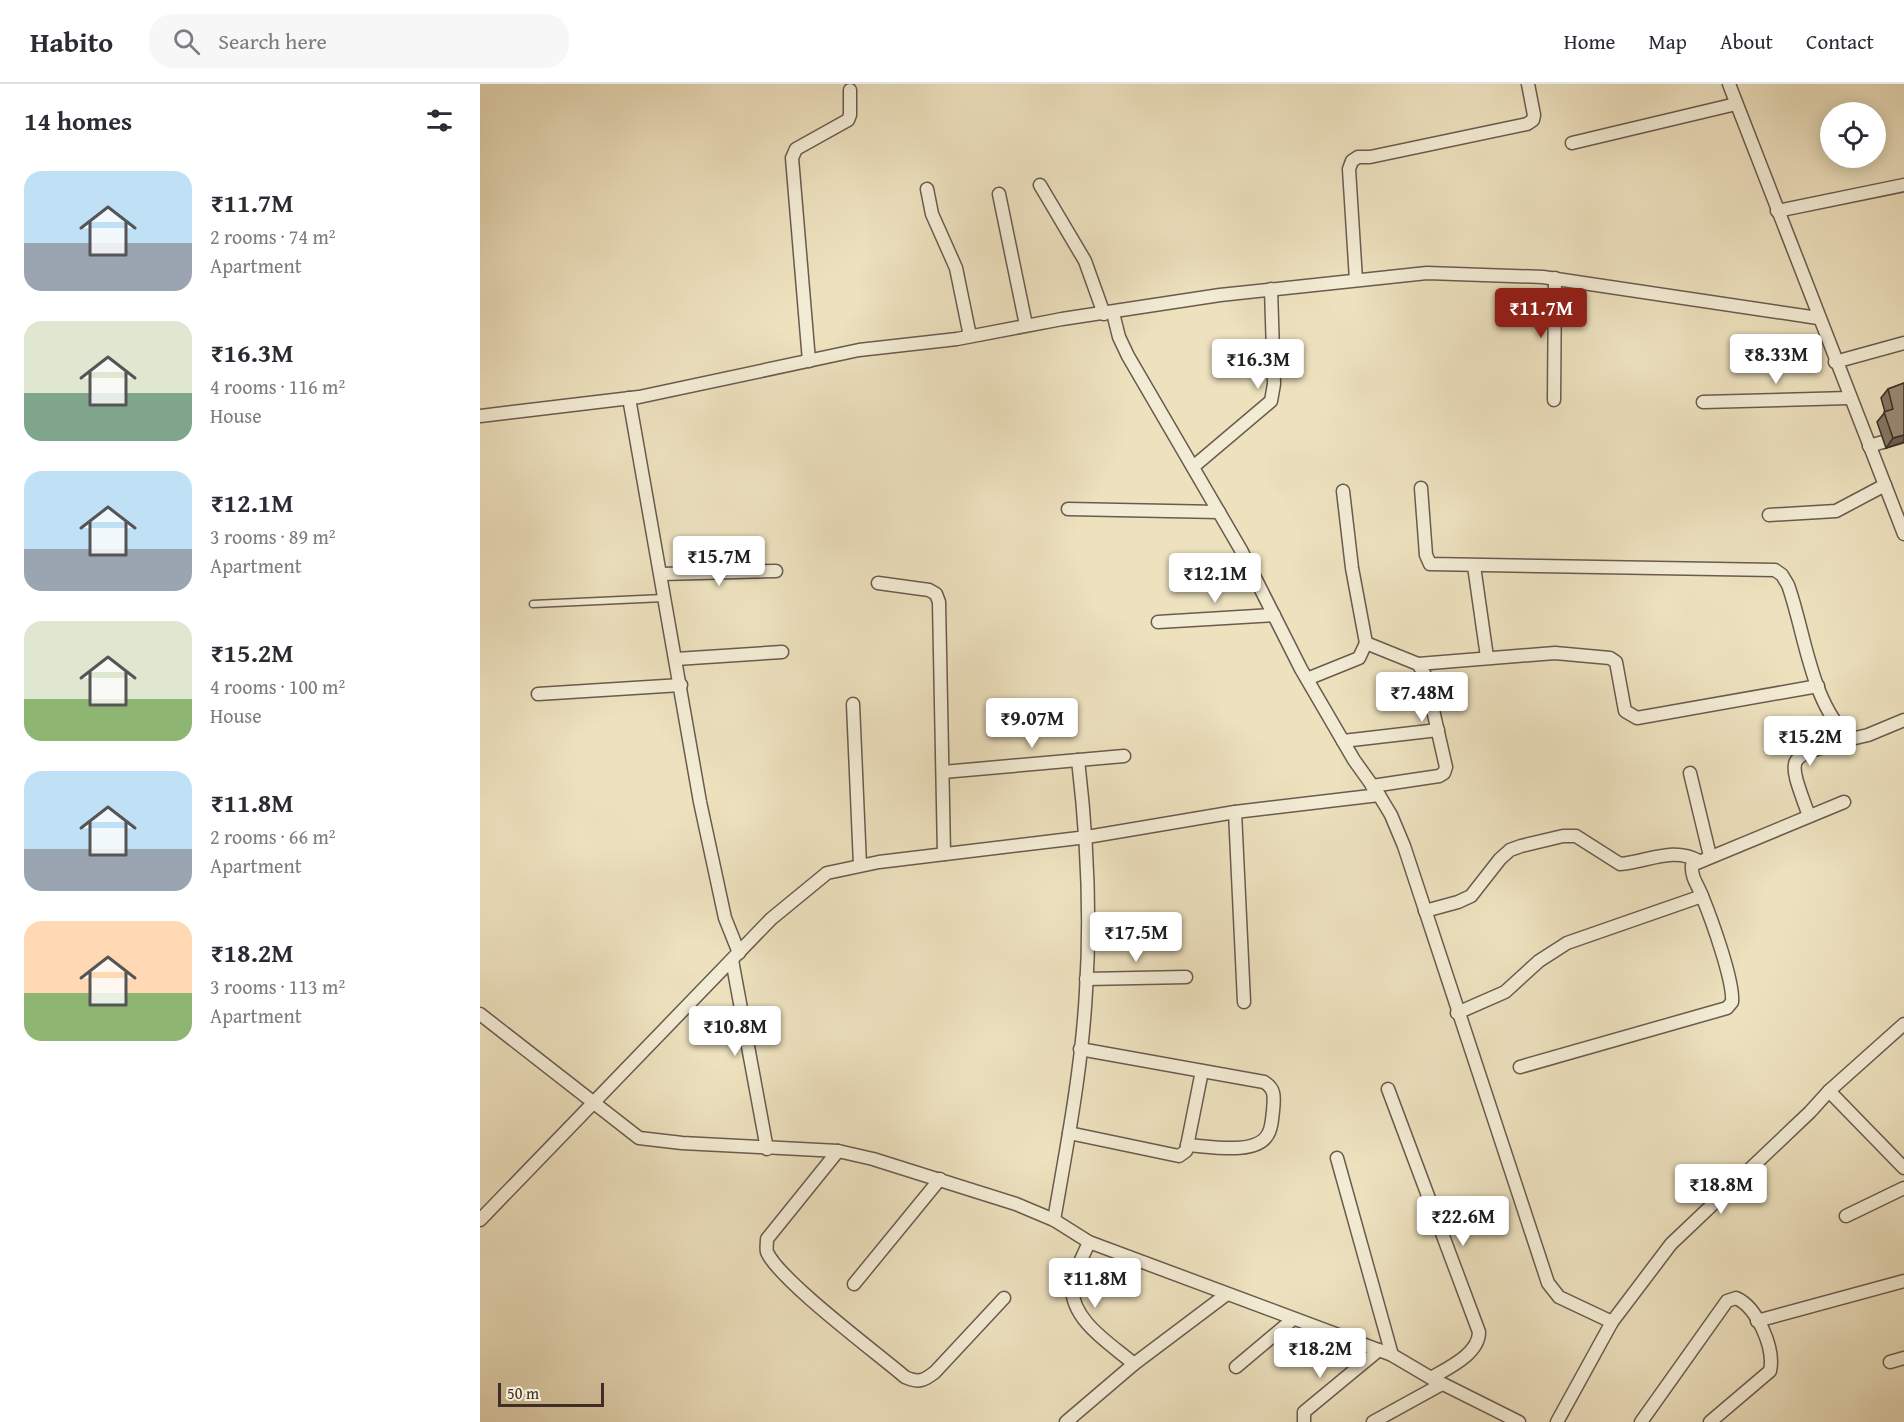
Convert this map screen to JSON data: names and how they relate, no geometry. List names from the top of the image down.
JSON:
{
  "scale_bar": "50 m",
  "page": {
    "header": "Habito",
    "search": "Search here",
    "nav": [
      "Home",
      "Map",
      "About",
      "Contact"
    ],
    "heading": "14 homes",
    "list": [
      {
        "name": "₹11.7M",
        "note": "2 rooms · 74 m² · Apartment"
      },
      {
        "name": "₹16.3M",
        "note": "4 rooms · 116 m² · House"
      },
      {
        "name": "₹12.1M",
        "note": "3 rooms · 89 m² · Apartment"
      },
      {
        "name": "₹15.2M",
        "note": "4 rooms · 100 m² · House"
      },
      {
        "name": "₹11.8M",
        "note": "2 rooms · 66 m² · Apartment"
      },
      {
        "name": "₹18.2M",
        "note": "3 rooms · 113 m² · Apartment"
      }
    ],
    "price": [
      "₹11.7M",
      "₹8.33M",
      "₹16.3M",
      "₹15.7M",
      "₹12.1M",
      "₹7.48M",
      "₹9.07M",
      "₹15.2M",
      "₹17.5M",
      "₹10.8M",
      "₹18.8M",
      "₹22.6M",
      "₹11.8M",
      "₹18.2M"
    ],
    "scale": "50 m"
  }
}
